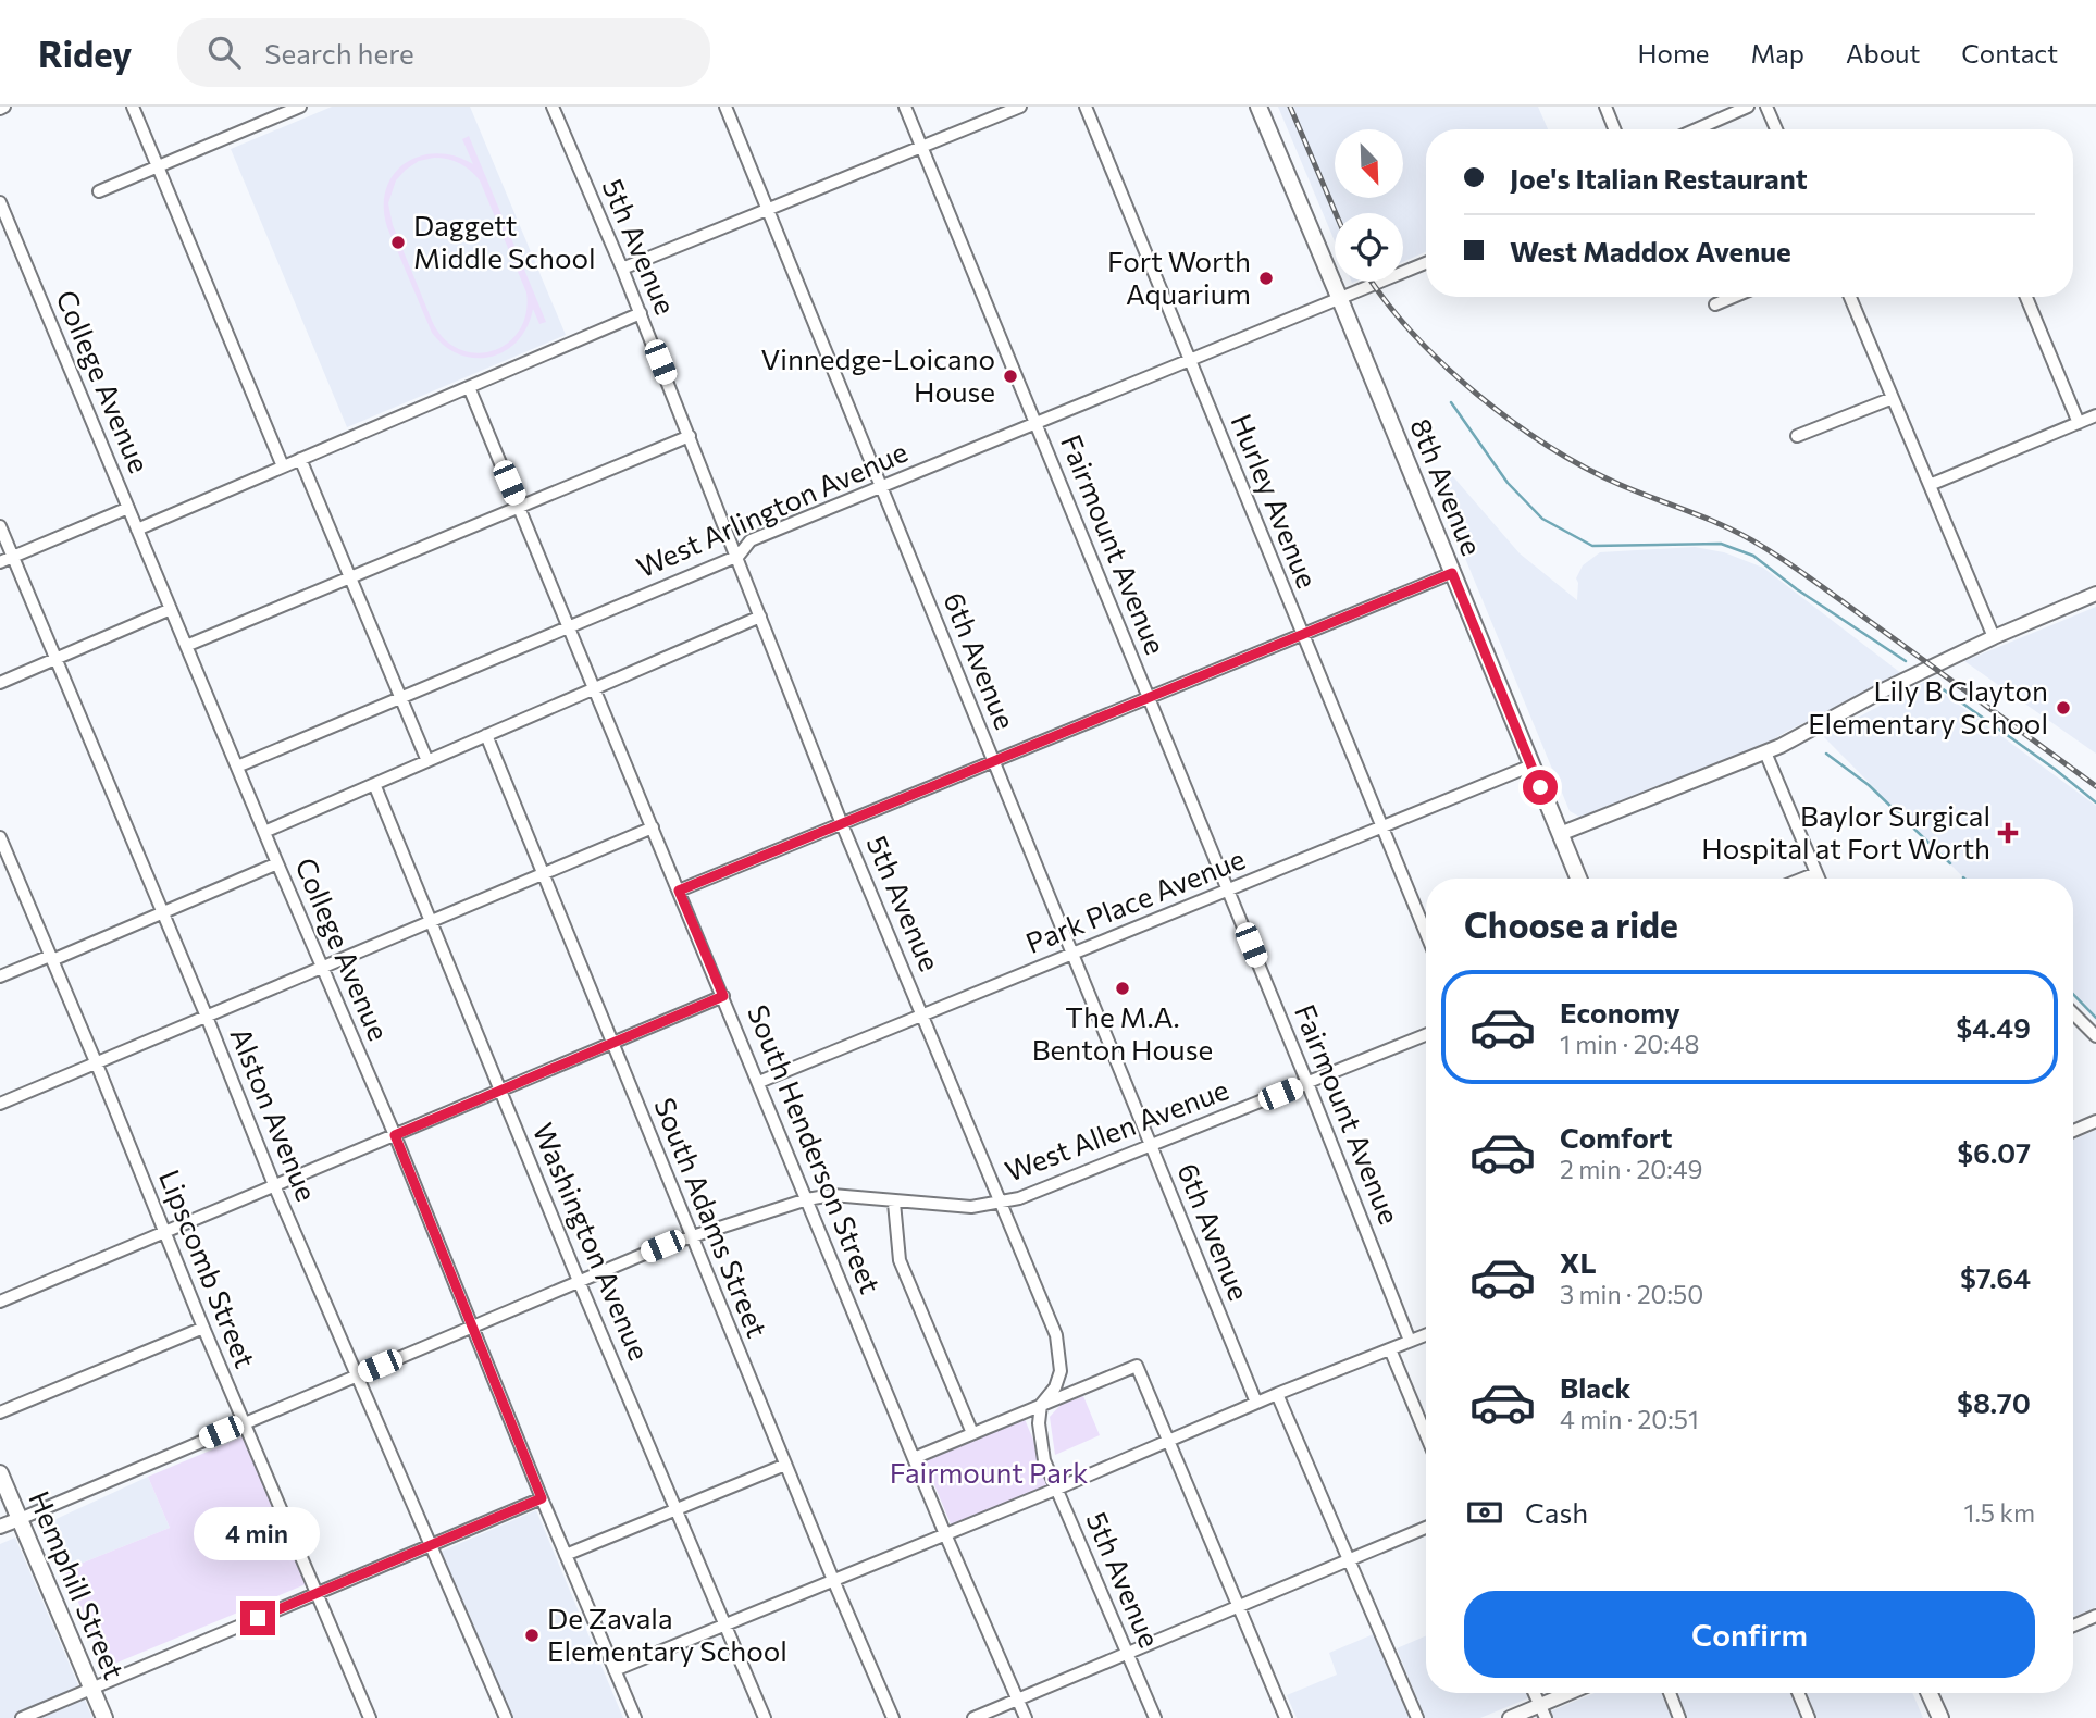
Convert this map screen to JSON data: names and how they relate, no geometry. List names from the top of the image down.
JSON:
{
  "streets": {
    "main road": ["8th Avenue", "Hemphill Street"],
    "street": [
      "5th Avenue",
      "College Avenue",
      "Hurley Avenue",
      "West Arlington Avenue",
      "Fairmount Avenue",
      "6th Avenue",
      "Park Place Avenue",
      "Alston Avenue",
      "West Allen Avenue",
      "South Henderson Street",
      "South Adams Street",
      "Washington Avenue",
      "Lipscomb Street"
    ]
  },
  "crossings": [
    ["5th Avenue", "West Arlington Avenue"],
    ["5th Avenue", "Park Place Avenue"],
    ["5th Avenue", "West Allen Avenue"],
    ["College Avenue", "West Arlington Avenue"],
    ["College Avenue", "West Allen Avenue"],
    ["8th Avenue", "West Arlington Avenue"],
    ["8th Avenue", "Park Place Avenue"],
    ["Hurley Avenue", "West Arlington Avenue"],
    ["Hurley Avenue", "Park Place Avenue"],
    ["West Arlington Avenue", "Fairmount Avenue"],
    ["West Arlington Avenue", "6th Avenue"],
    ["West Arlington Avenue", "South Henderson Street"],
    ["Fairmount Avenue", "Park Place Avenue"],
    ["Fairmount Avenue", "West Allen Avenue"],
    ["6th Avenue", "Park Place Avenue"],
    ["6th Avenue", "West Allen Avenue"],
    ["Park Place Avenue", "South Henderson Street"],
    ["Alston Avenue", "West Allen Avenue"],
    ["West Allen Avenue", "South Henderson Street"],
    ["West Allen Avenue", "South Adams Street"],
    ["West Allen Avenue", "Washington Avenue"],
    ["West Allen Avenue", "Lipscomb Street"],
    ["West Allen Avenue", "Hemphill Street"]
  ],
  "parks": ["Fairmount Park"],
  "places": {
    "other": [
      "Daggett Middle School",
      "Fort Worth Aquarium",
      "Vinnedge-Loicano House",
      "Lily B Clayton Elementary School",
      "The M.A. Benton House",
      "De Zavala Elementary School"
    ],
    "health": ["Baylor Surgical Hospital at Fort Worth"]
  },
  "north": "bottom right",
  "page": {
    "header": "Ridey",
    "search": "Search here",
    "nav": [
      "Home",
      "Map",
      "About",
      "Contact"
    ],
    "banner": ["Joe's Italian Restaurant", "West Maddox Avenue"],
    "heading": "Choose a ride",
    "list": [
      {
        "name": "Economy",
        "note": "1 min · 20:48",
        "value": "$4.49"
      },
      {
        "name": "Comfort",
        "note": "2 min · 20:49",
        "value": "$6.07"
      },
      {
        "name": "XL",
        "note": "3 min · 20:50",
        "value": "$7.64"
      },
      {
        "name": "Black",
        "note": "4 min · 20:51",
        "value": "$8.70"
      }
    ],
    "pay": ["Cash", "1.5 km"],
    "bubble": "4 min",
    "buttons": "Confirm"
  }
}
